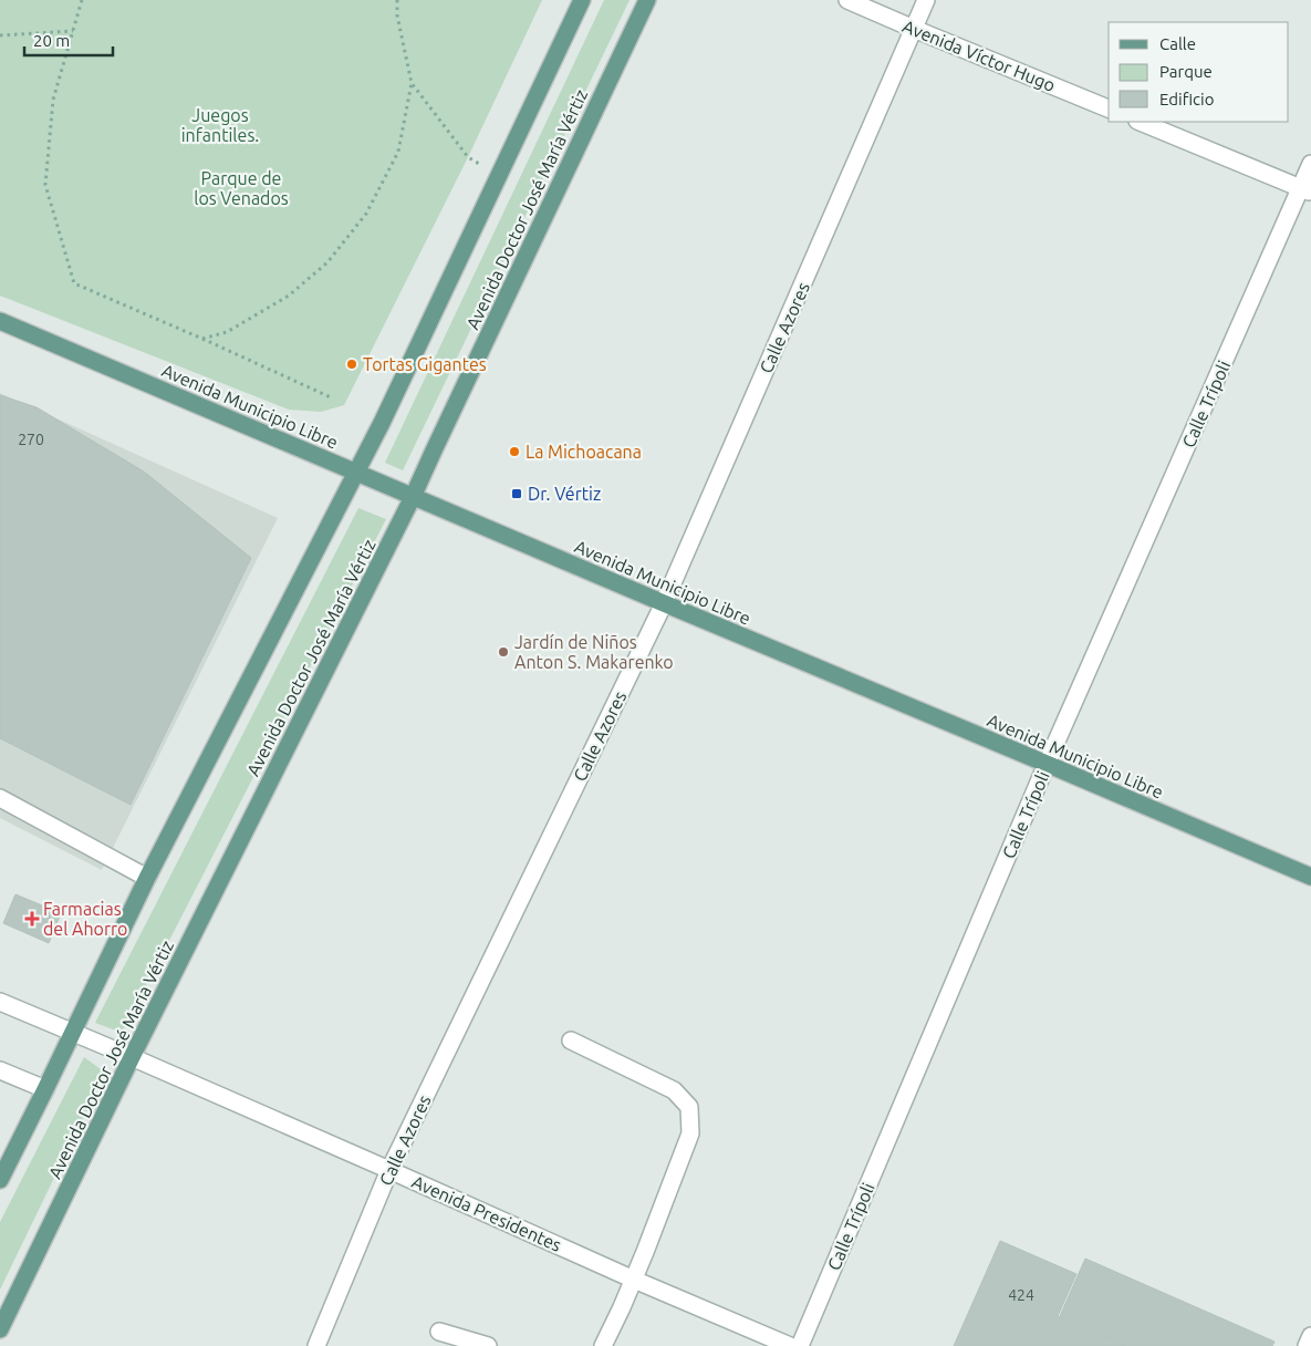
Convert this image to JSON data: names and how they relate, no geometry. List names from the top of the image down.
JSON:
{
  "streets": {
    "main road": ["Avenida Doctor José María Vértiz", "Avenida Municipio Libre"],
    "street": [
      "Avenida Víctor Hugo",
      "Calle Azores",
      "Calle Trípoli",
      "Avenida Presidentes"
    ]
  },
  "crossings": [
    ["Avenida Víctor Hugo", "Calle Azores"],
    ["Avenida Doctor José María Vértiz", "Avenida Municipio Libre"],
    ["Avenida Doctor José María Vértiz", "Avenida Presidentes"],
    ["Calle Azores", "Avenida Municipio Libre"],
    ["Calle Azores", "Avenida Presidentes"],
    ["Calle Trípoli", "Avenida Municipio Libre"]
  ],
  "parks": ["Juegos infantiles.", "Parque de los Venados"],
  "places": {
    "other": ["Tortas Gigantes", "La Michoacana", "Jardín de Niños Anton S. Makarenko"],
    "transit": ["Dr. Vértiz"],
    "health": ["Farmacias del Ahorro"]
  },
  "house_numbers": ["270", "424"],
  "legend": ["Calle", "Parque", "Edificio"],
  "scale_bar": "20 m"
}
